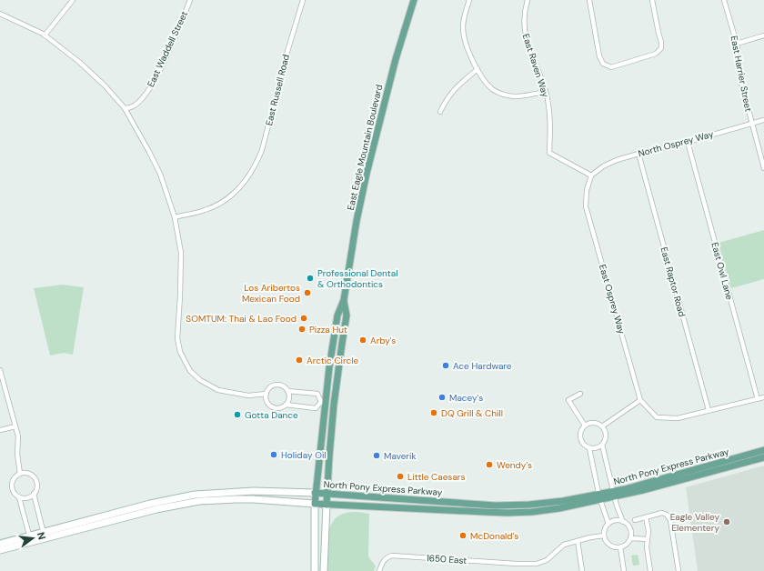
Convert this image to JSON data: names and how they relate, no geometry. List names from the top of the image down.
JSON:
{
  "streets": {
    "main road": ["East Eagle Mountain Boulevard", "North Pony Express Parkway"],
    "street": [
      "East Waddell Street",
      "East Raven Way",
      "East Harrier Street",
      "East Russell Road",
      "North Osprey Way",
      "East Owl Lane",
      "East Raptor Road",
      "East Osprey Way",
      "1650 East"
    ]
  },
  "crossings": [
    ["East Raven Way", "North Osprey Way"],
    ["East Raven Way", "East Osprey Way"],
    ["East Harrier Street", "North Osprey Way"],
    ["North Osprey Way", "East Owl Lane"],
    ["North Osprey Way", "East Raptor Road"],
    ["North Osprey Way", "East Osprey Way"],
    ["East Eagle Mountain Boulevard", "North Pony Express Parkway"],
    ["East Raptor Road", "East Osprey Way"]
  ],
  "places": [
    "Professional Dental & Orthodontics",
    "Los Aribertos Mexican Food",
    "SOMTUM: Thai & Lao Food",
    "Pizza Hut",
    "Arby's",
    "Arctic Circle",
    "Ace Hardware",
    "Macey's",
    "DQ Grill & Chill",
    "Gotta Dance",
    "Holiday Oil",
    "Maverik",
    "Wendy's",
    "Little Caesars",
    "Eagle Valley Elementery",
    "McDonald's"
  ],
  "north": "right"
}
